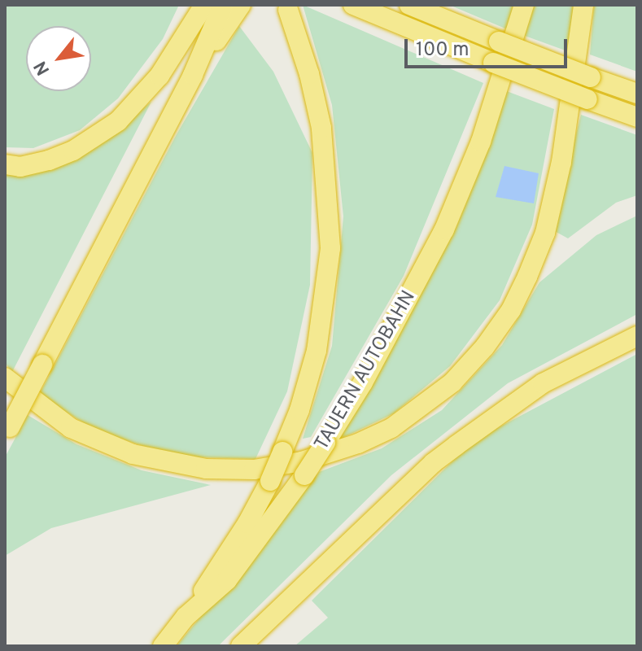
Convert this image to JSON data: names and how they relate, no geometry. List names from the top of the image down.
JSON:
{
  "streets": {
    "highway": ["TAUERN AUTOBAHN"]
  },
  "scale_bar": "100 m",
  "north": "bottom left"
}
